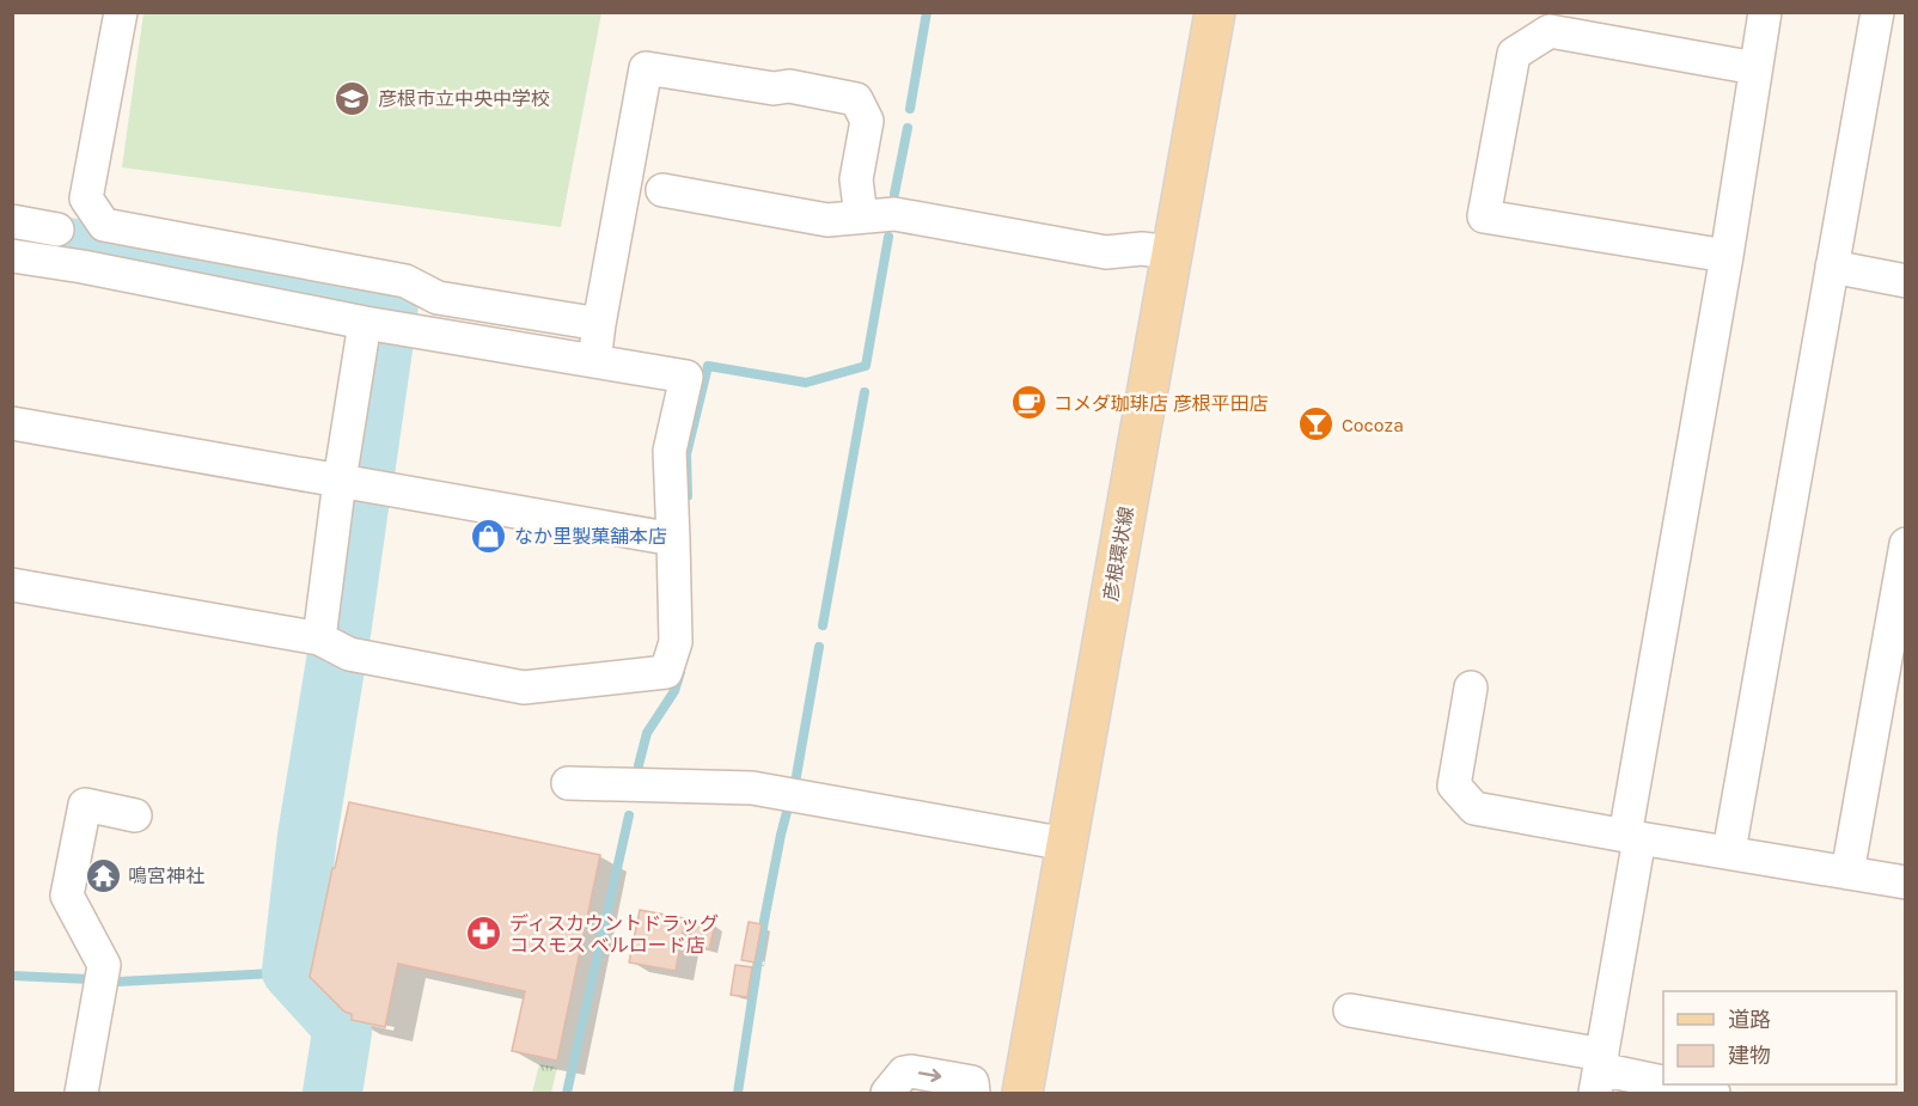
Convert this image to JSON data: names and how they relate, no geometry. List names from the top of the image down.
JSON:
{
  "streets": {
    "main road": ["彦根環状線"]
  },
  "places": {
    "school or university": ["彦根市立中央中学校"],
    "cafe": ["コメダ珈琲店 彦根平田店"],
    "bar": ["Cocoza"],
    "shop": ["なか里製菓舗本店"],
    "temple": ["鳴宮神社"],
    "pharmacy": ["ディスカウントドラッグ コスモス ベルロード店"]
  },
  "legend": ["道路", "建物"]
}
